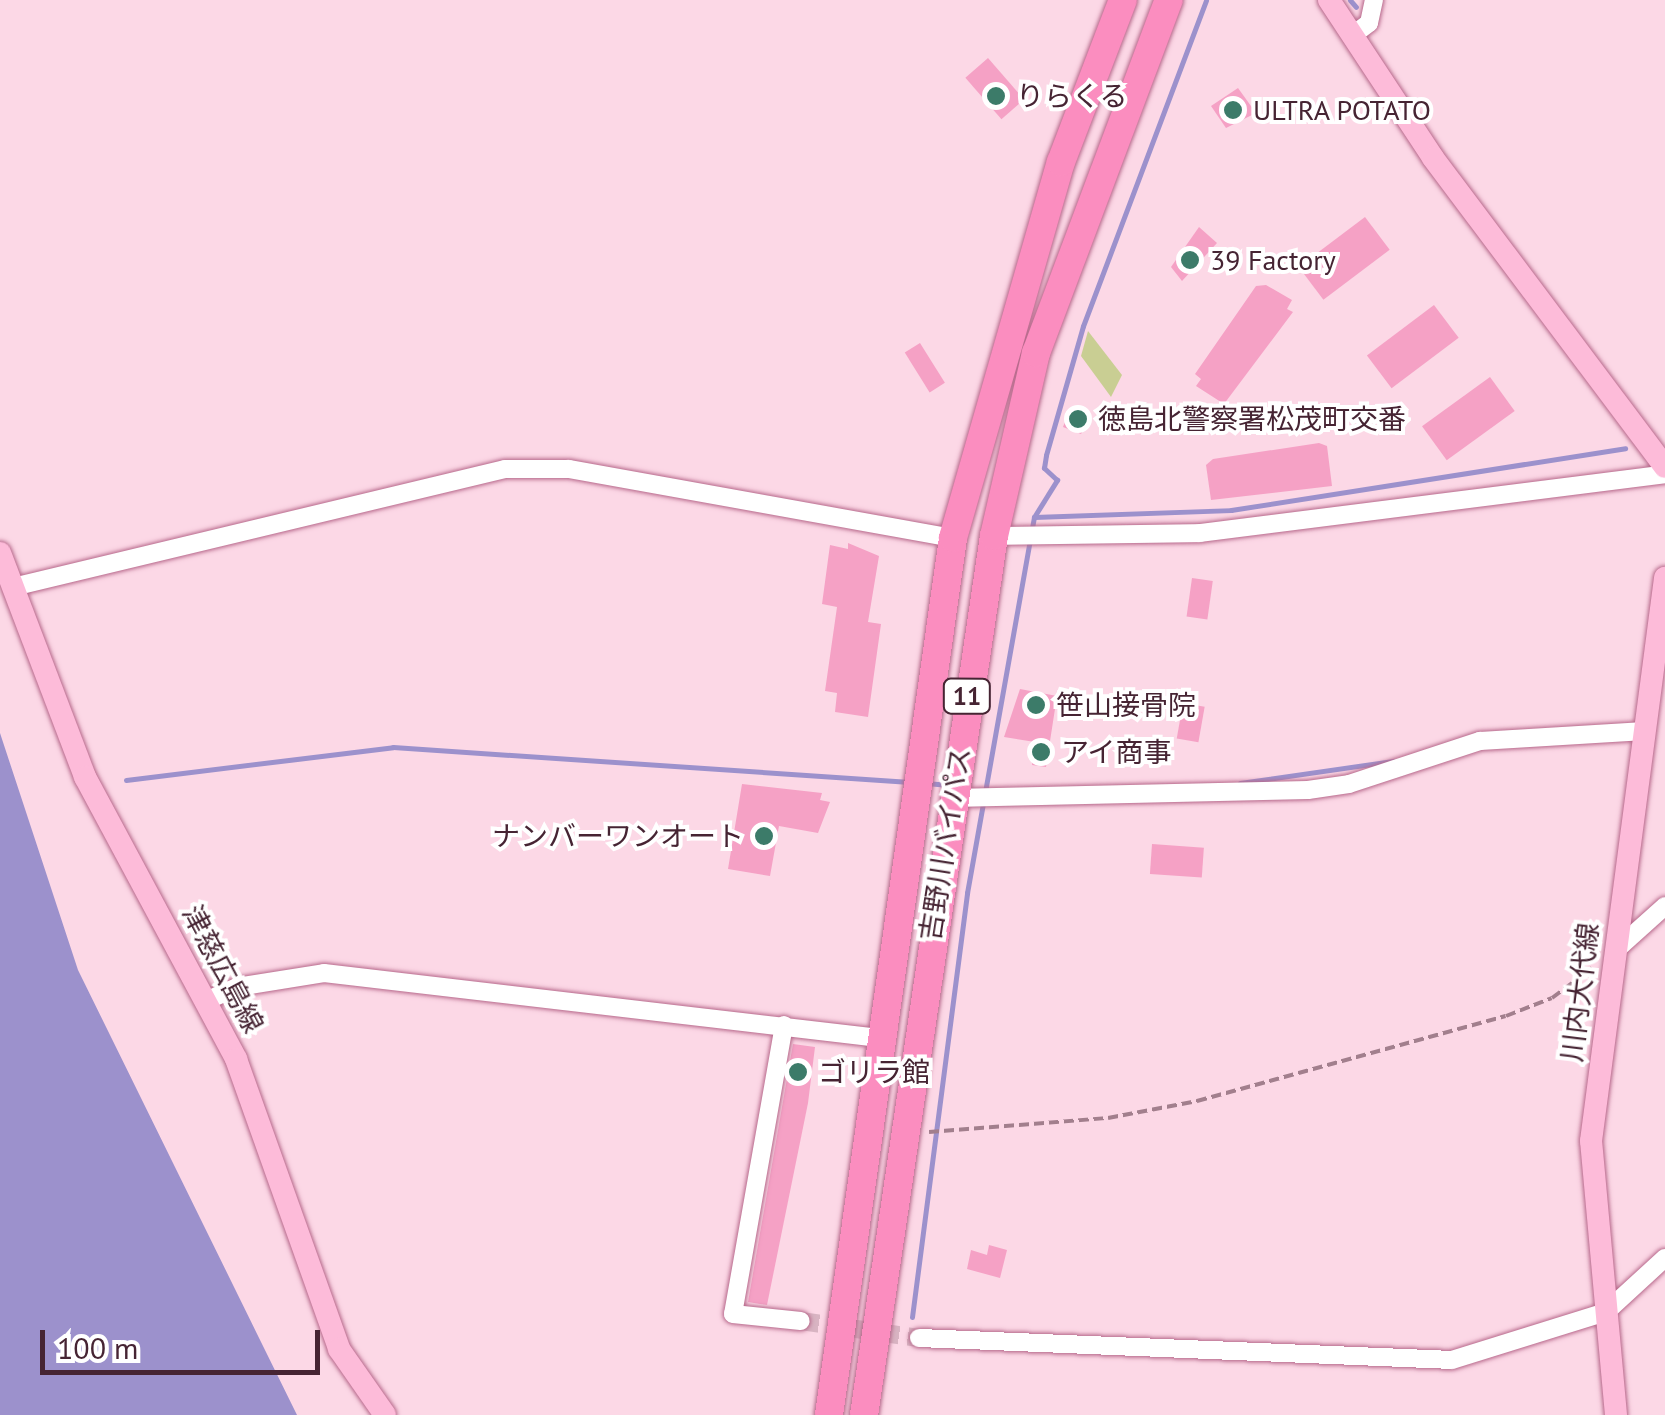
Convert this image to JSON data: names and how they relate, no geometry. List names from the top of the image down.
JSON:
{
  "streets": {
    "highway": ["11", "吉野川バイパス"],
    "main road": ["津慈広島線", "川内大代線"]
  },
  "places": [
    "りらくる",
    "ULTRA POTATO",
    "39 Factory",
    "徳島北警察署松茂町交番",
    "笹山接骨院",
    "アイ商事",
    "ナンバーワンオート",
    "ゴリラ館"
  ],
  "scale_bar": "100 m"
}
